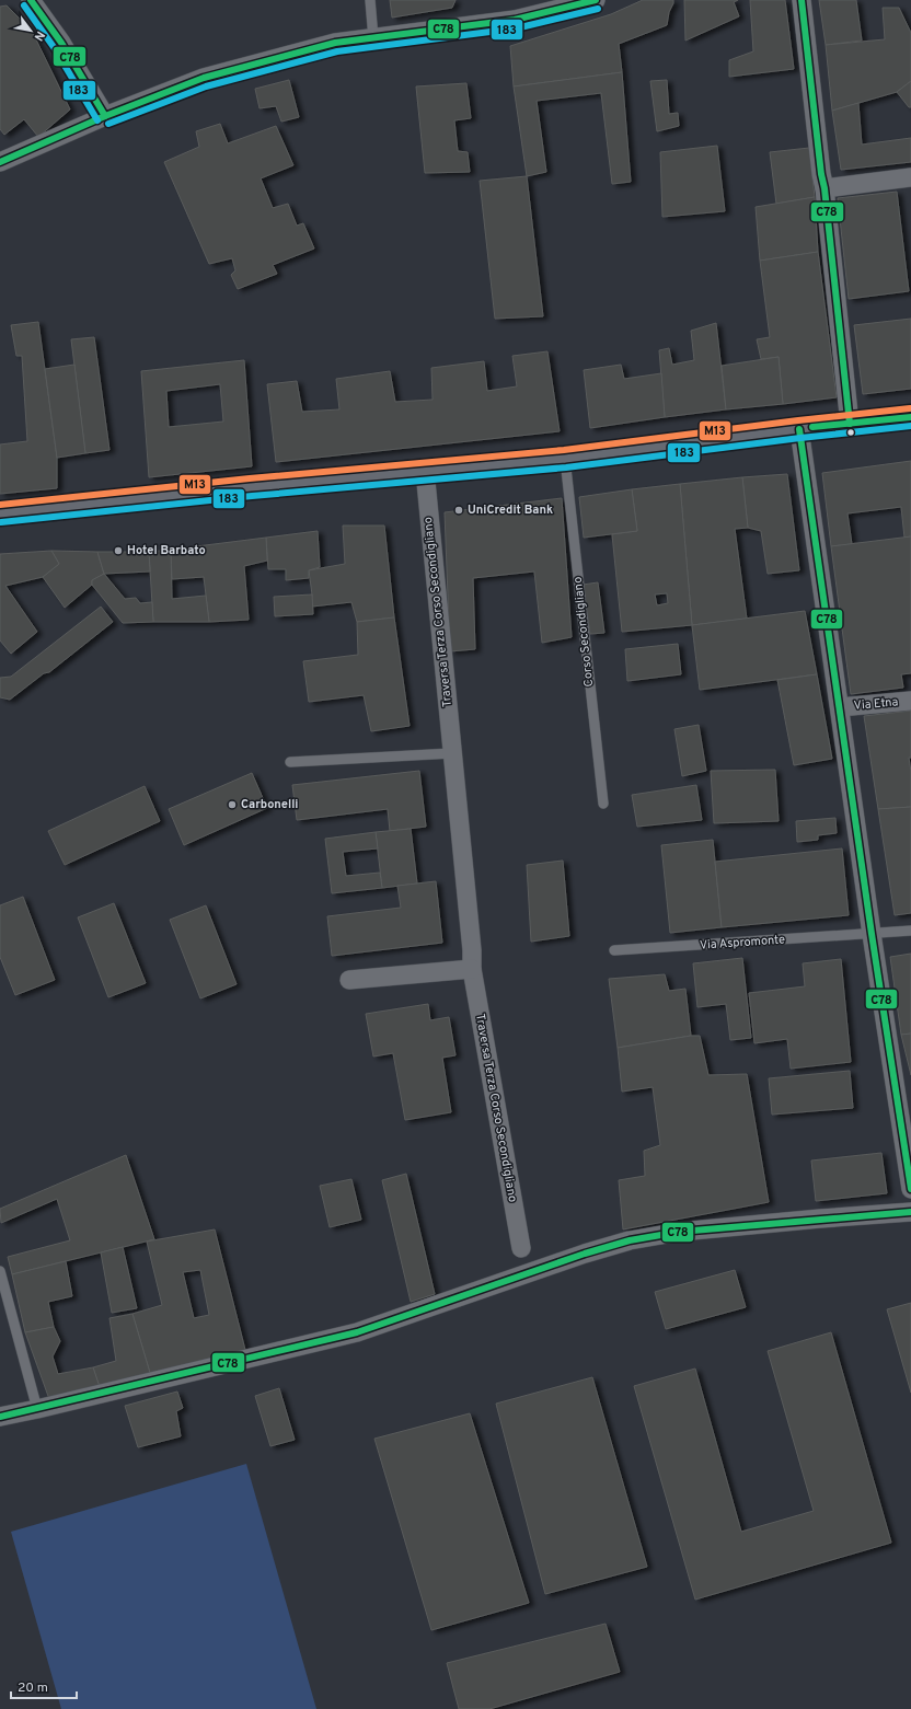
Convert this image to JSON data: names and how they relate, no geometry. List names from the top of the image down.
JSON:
{
  "streets": {
    "street": ["Traversa Terza Corso Secondigliano", "Via Etna"],
    "lane": ["Corso Secondigliano", "Via Aspromonte"]
  },
  "places": ["UniCredit Bank", "Hotel Barbato", "Carbonelli"],
  "lines": ["transit line C78", "transit line 183", "transit line M13"],
  "scale_bar": "20 m",
  "north": "bottom right"
}
